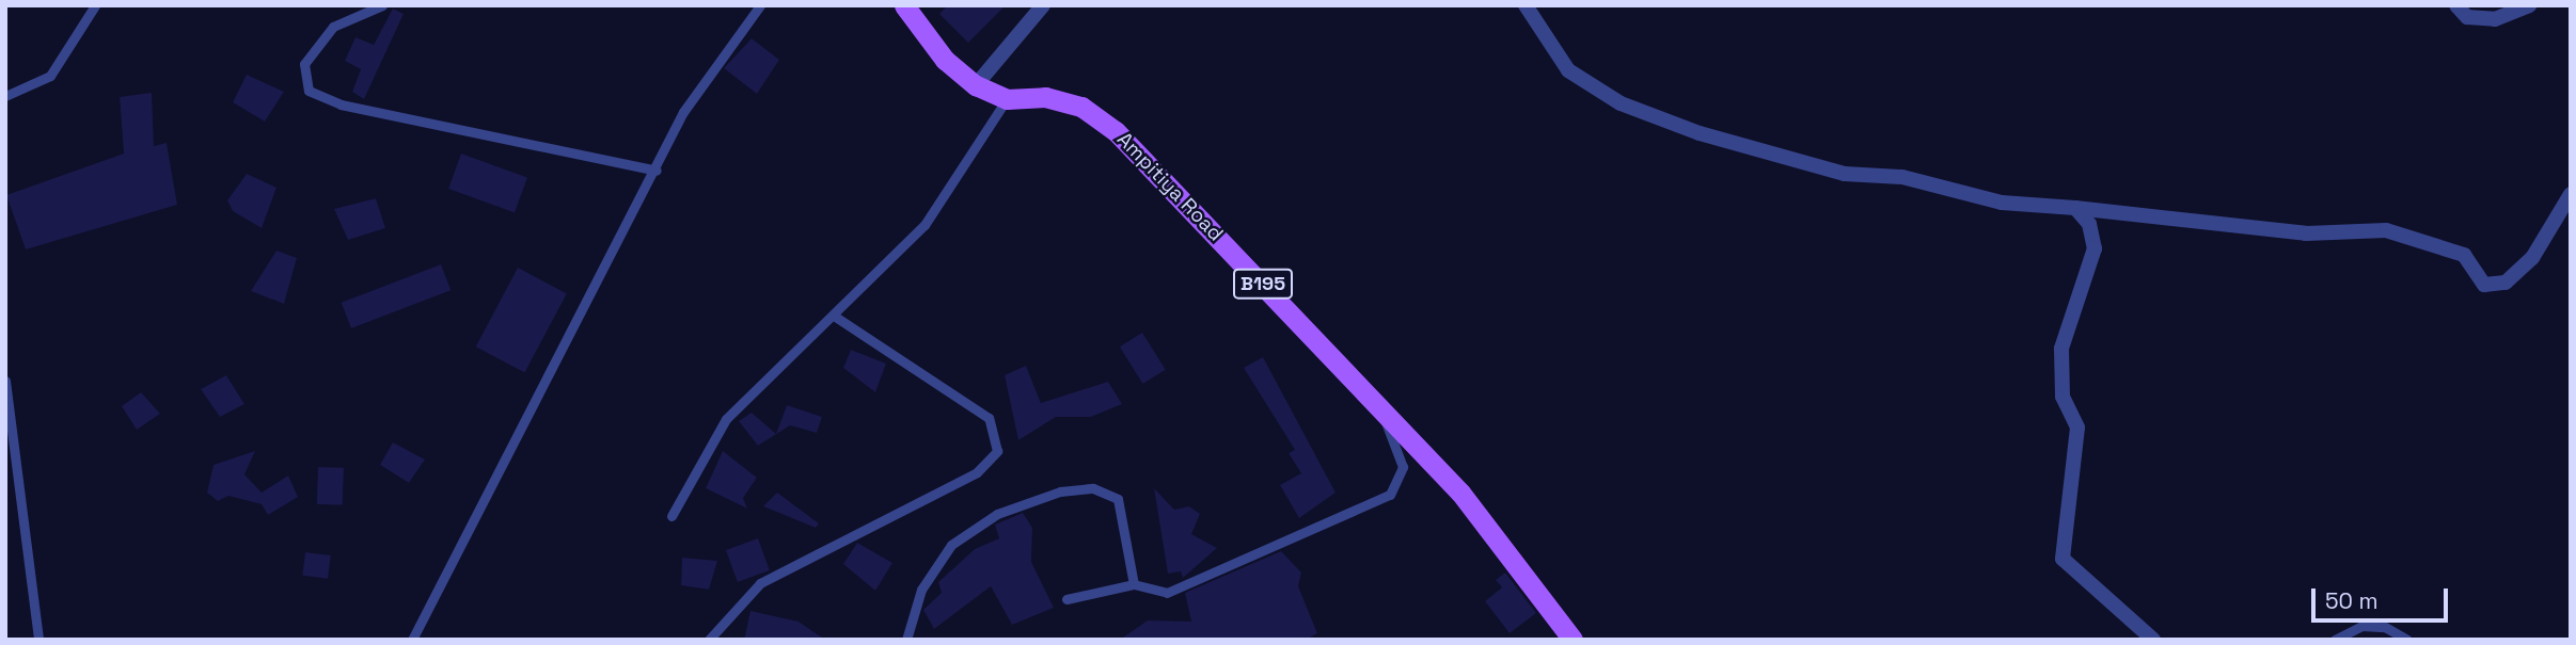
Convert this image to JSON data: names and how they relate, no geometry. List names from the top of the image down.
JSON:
{
  "streets": {
    "main road": ["Ampitiya Road", "B195"]
  },
  "scale_bar": "50 m"
}
